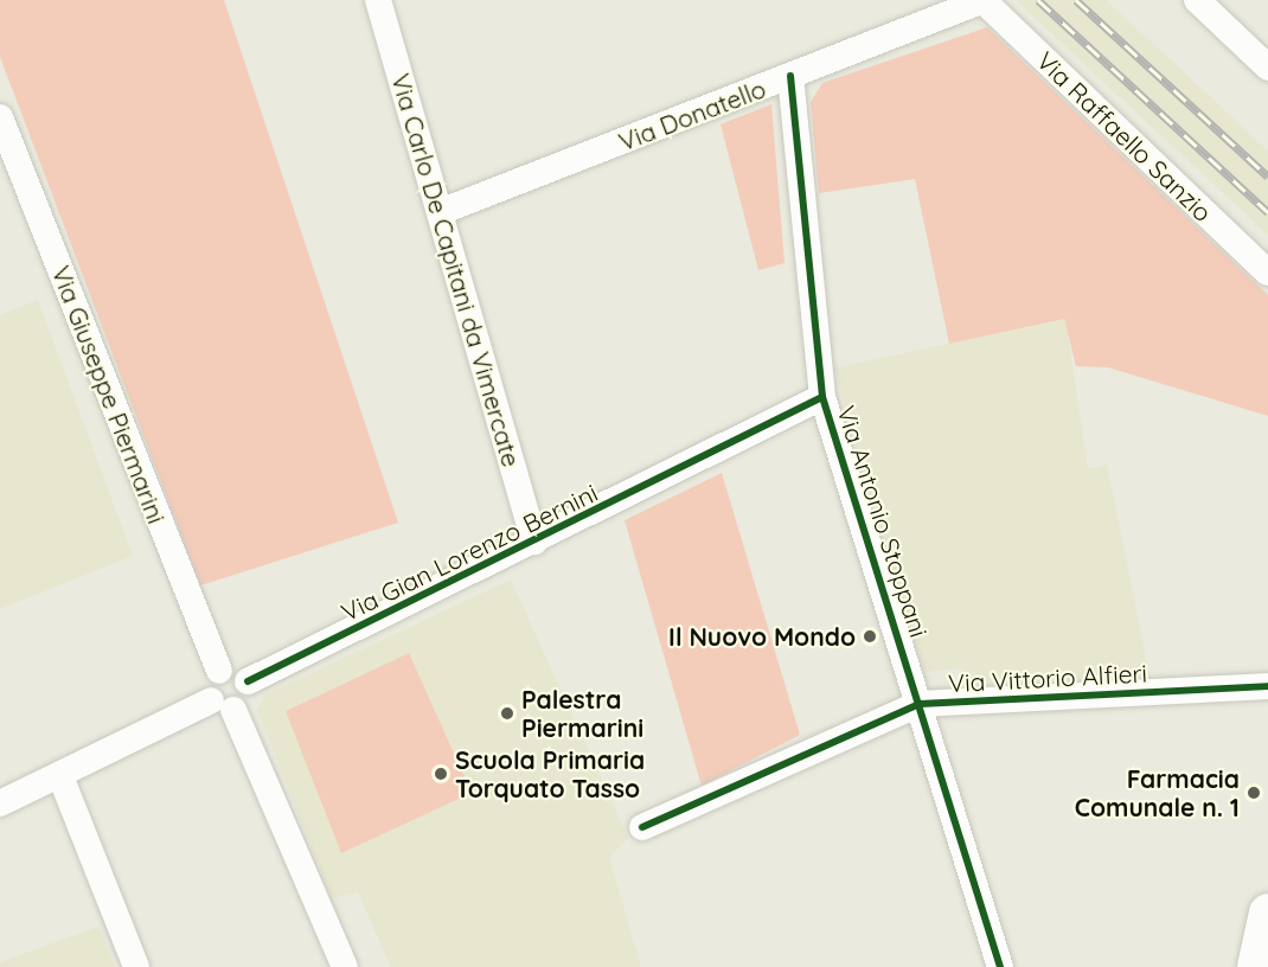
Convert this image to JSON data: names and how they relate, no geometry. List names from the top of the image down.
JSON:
{
  "streets": {
    "street": [
      "Via Donatello",
      "Via Raffaello Sanzio",
      "Via Carlo De Capitani da Vimercate",
      "Via Giuseppe Piermarini",
      "Via Antonio Stoppani",
      "Via Gian Lorenzo Bernini",
      "Via Vittorio Alfieri"
    ]
  },
  "crossings": [
    ["Via Donatello", "Via Raffaello Sanzio"],
    ["Via Donatello", "Via Carlo De Capitani da Vimercate"],
    ["Via Donatello", "Via Antonio Stoppani"],
    ["Via Carlo De Capitani da Vimercate", "Via Gian Lorenzo Bernini"],
    ["Via Giuseppe Piermarini", "Via Gian Lorenzo Bernini"],
    ["Via Antonio Stoppani", "Via Gian Lorenzo Bernini"],
    ["Via Antonio Stoppani", "Via Vittorio Alfieri"]
  ],
  "places": [
    "Il Nuovo Mondo",
    "Palestra Piermarini",
    "Scuola Primaria Torquato Tasso",
    "Farmacia Comunale n. 1"
  ]
}
